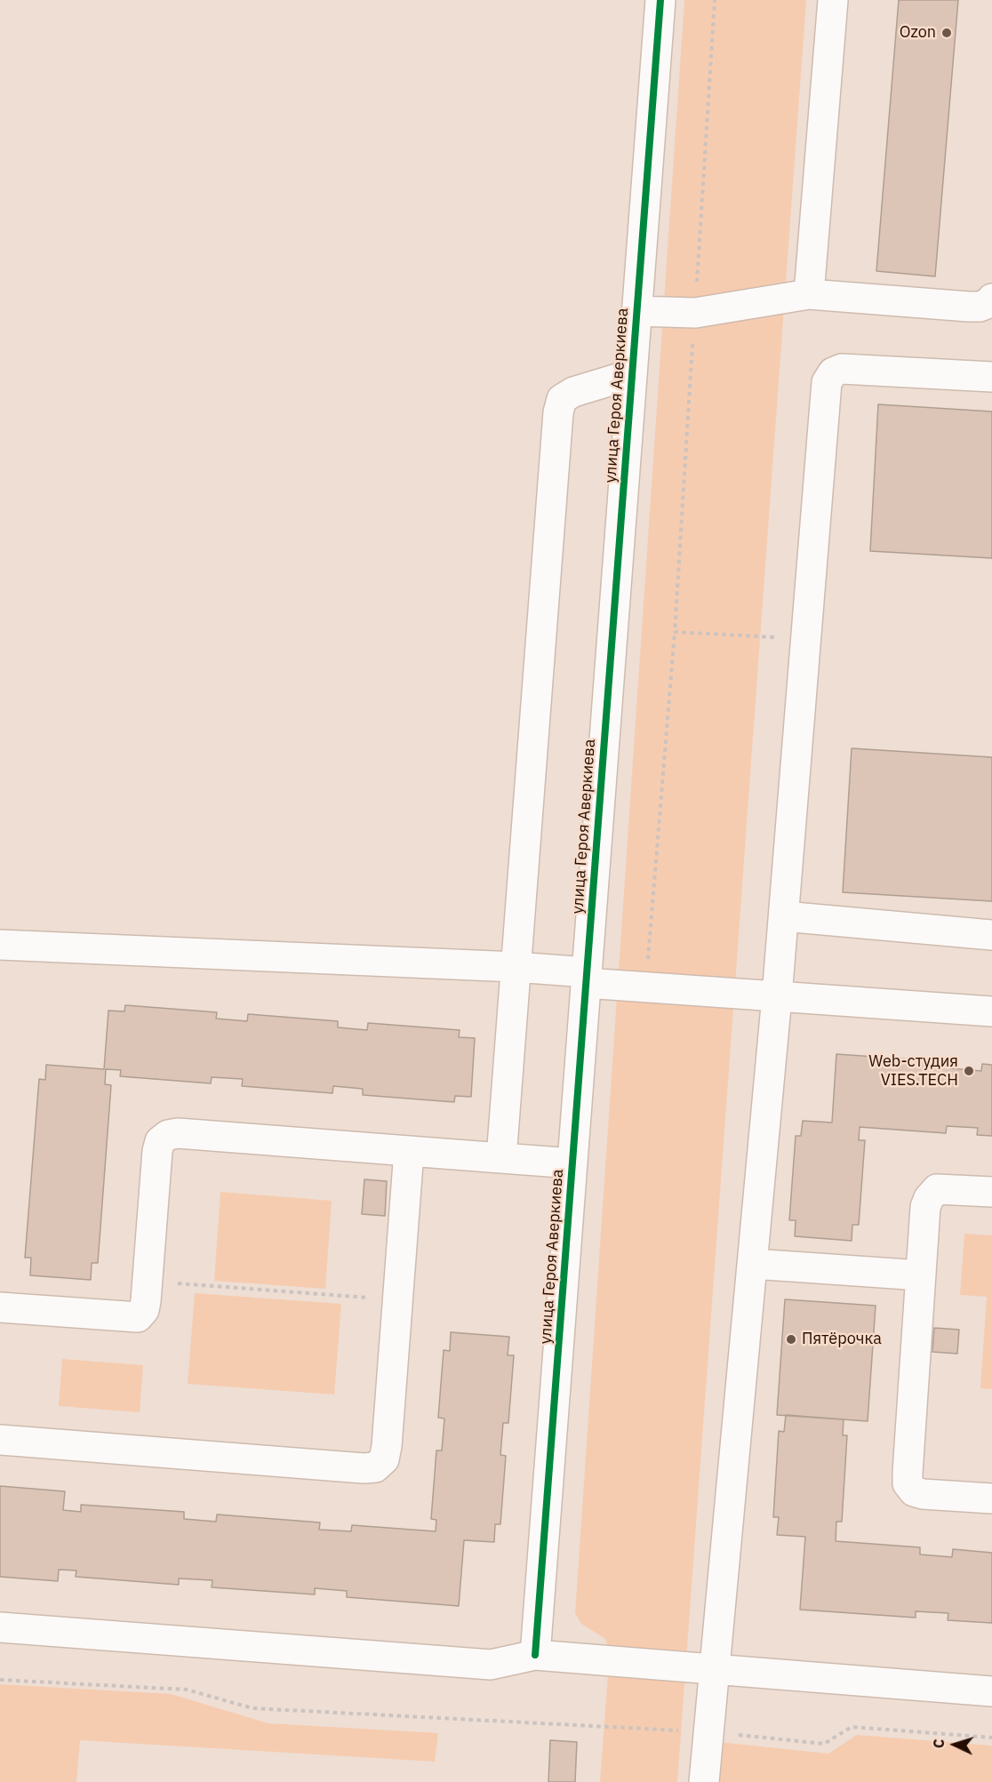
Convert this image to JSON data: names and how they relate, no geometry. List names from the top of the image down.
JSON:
{
  "streets": {
    "street": ["улица Героя Аверкиева"]
  },
  "places": ["Ozon", "Web-студия VIES.TECH", "Пятёрочка"],
  "north": "left"
}
